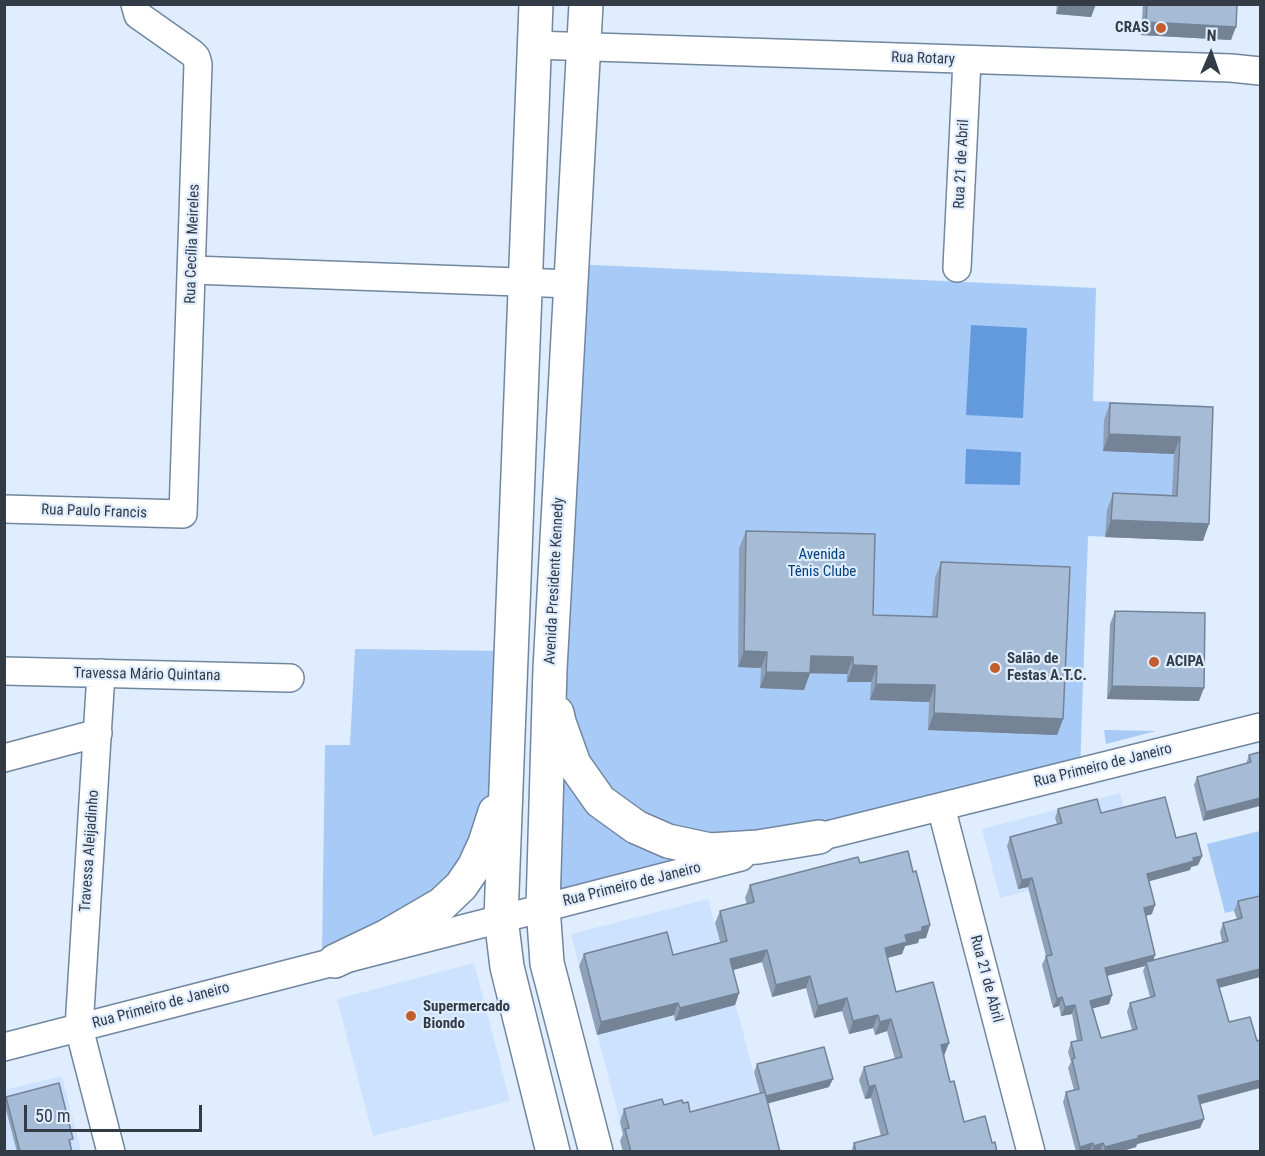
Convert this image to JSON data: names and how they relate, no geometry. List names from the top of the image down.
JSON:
{
  "streets": {
    "main road": ["Avenida Presidente Kennedy"],
    "street": [
      "Rua Rotary",
      "Rua 21 de Abril",
      "Rua Cecília Meireles",
      "Rua Paulo Francis",
      "Travessa Mário Quintana",
      "Rua Primeiro de Janeiro",
      "Travessa Aleijadinho"
    ]
  },
  "crossings": [
    ["Rua Rotary", "Rua 21 de Abril"],
    ["Rua Rotary", "Avenida Presidente Kennedy"],
    ["Rua 21 de Abril", "Rua Primeiro de Janeiro"],
    ["Rua Cecília Meireles", "Rua Paulo Francis"],
    ["Avenida Presidente Kennedy", "Rua Primeiro de Janeiro"],
    ["Travessa Mário Quintana", "Travessa Aleijadinho"],
    ["Rua Primeiro de Janeiro", "Travessa Aleijadinho"]
  ],
  "parks": ["Avenida Tênis Clube"],
  "places": [
    "CRAS",
    "ACIPA",
    "Salão de Festas A.T.C.",
    "Supermercado Biondo"
  ],
  "scale_bar": "50 m",
  "north": "top"
}
